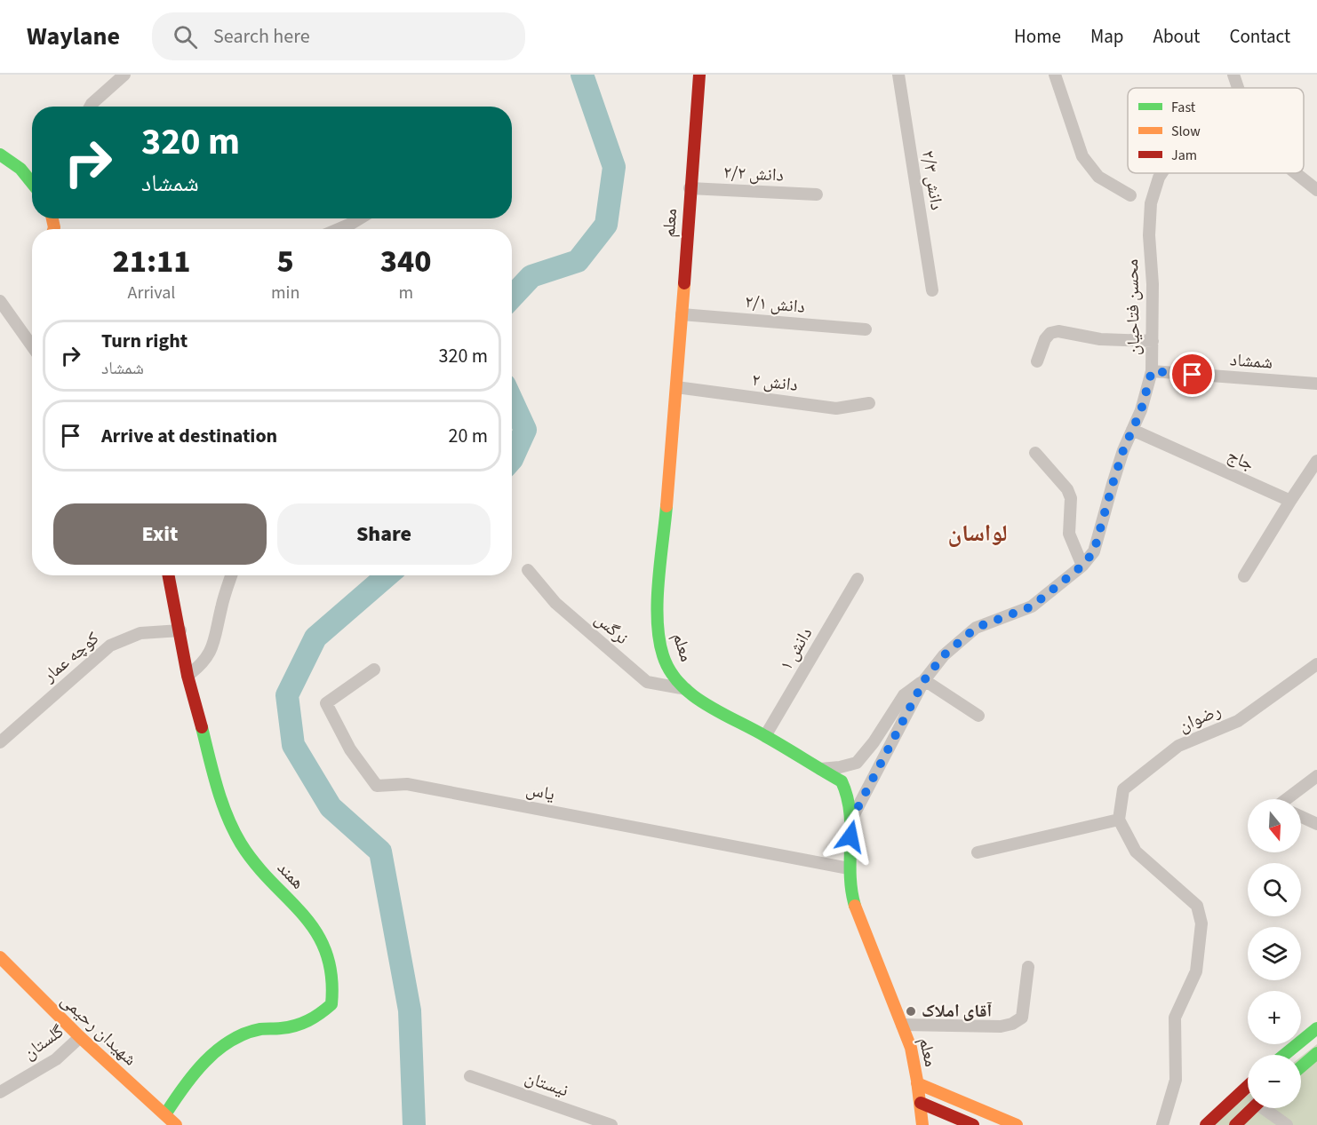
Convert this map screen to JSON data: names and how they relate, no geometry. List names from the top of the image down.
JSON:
{
  "streets": {
    "main road": ["معلم", "همند", "شهیدان رحیمی"],
    "street": [
      "دانش ۲/۲",
      "دانش ۲/۳",
      "دانش ۲/۱",
      "محسن فتاحیان",
      "شمشاد",
      "دانش ۲",
      "جاج",
      "نرگس",
      "دانش ۱",
      "کوچه عمار",
      "رضوان",
      "یاس",
      "گلستان",
      "نیستان"
    ]
  },
  "crossings": [
    ["دانش ۲/۲", "معلم"],
    ["معلم", "دانش ۲/۱"],
    ["معلم", "محسن فتاحیان"],
    ["معلم", "دانش ۲"],
    ["معلم", "نرگس"],
    ["معلم", "دانش ۱"],
    ["معلم", "یاس"],
    ["محسن فتاحیان", "شمشاد"],
    ["محسن فتاحیان", "جاج"],
    ["کوچه عمار", "همند"],
    ["همند", "شهیدان رحیمی"],
    ["شهیدان رحیمی", "گلستان"]
  ],
  "districts": ["لواسان"],
  "places": ["آقای املاک"],
  "legend": ["Fast", "Slow", "Jam"],
  "north": "bottom",
  "page": {
    "header": "Waylane",
    "search": "Search here",
    "nav": [
      "Home",
      "Map",
      "About",
      "Contact"
    ],
    "turn": ["320 m", "شمشاد"],
    "eta": [
      "21:11",
      "Arrival",
      "5",
      "min",
      "340",
      "m"
    ],
    "list": [
      {
        "name": "Turn right",
        "note": "شمشاد",
        "value": "320 m"
      },
      {
        "name": "Arrive at destination",
        "value": "20 m"
      }
    ],
    "buttons": ["Exit", "Share"],
    "map_buttons": ["+", "−"]
  }
}
